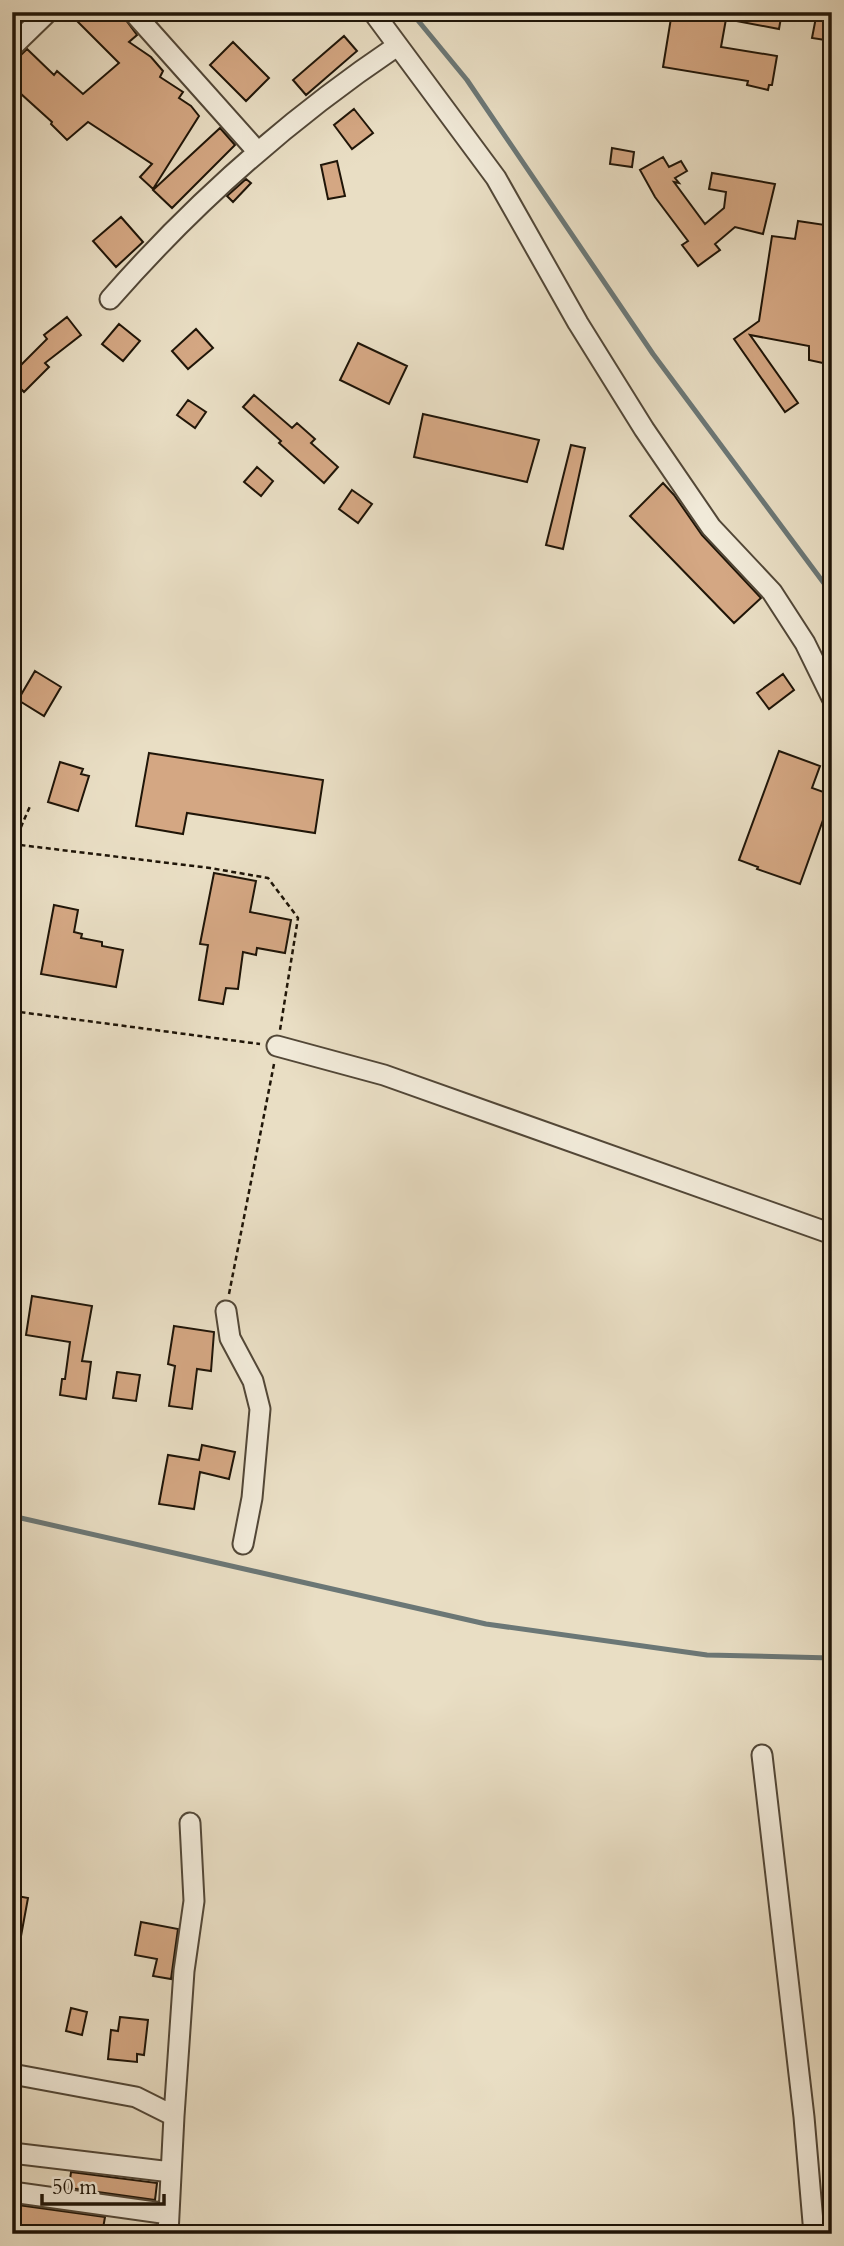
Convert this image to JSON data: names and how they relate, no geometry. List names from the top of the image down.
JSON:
{
  "scale_bar": "50 m"
}
